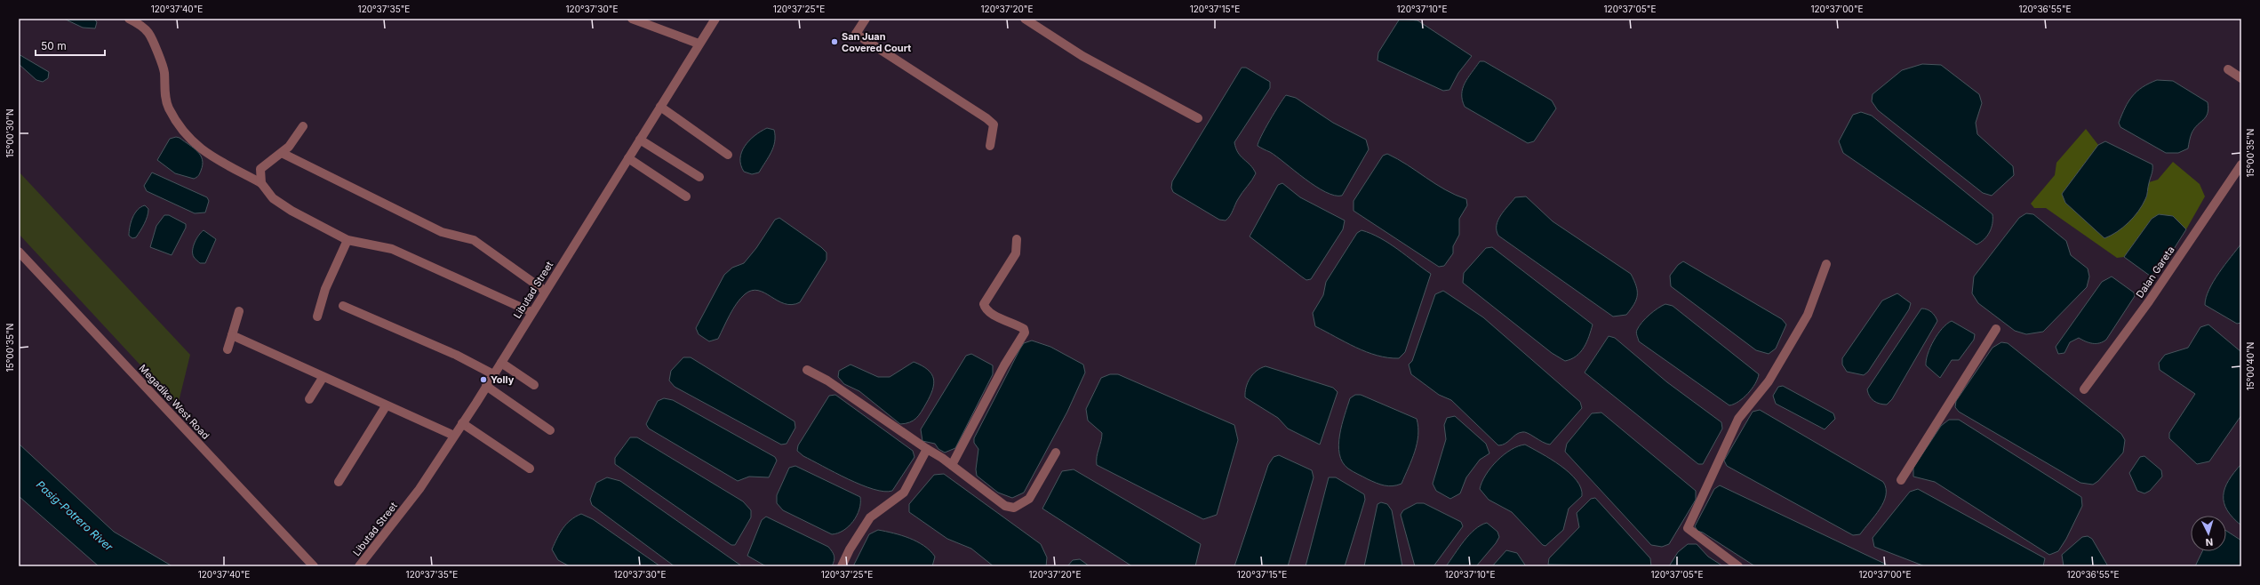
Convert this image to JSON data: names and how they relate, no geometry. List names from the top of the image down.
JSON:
{
  "streets": {
    "street": ["Dalan Gareta", "Libutad Street", "Megadike West Road"]
  },
  "water": ["Pasig-Potrero River"],
  "places": ["San Juan Covered Court", "Yolly"],
  "scale_bar": "50 m",
  "north": "bottom",
  "coordinates": [
    "120°37'40\"E",
    "120°37'35\"E",
    "120°37'30\"E",
    "120°37'25\"E",
    "120°37'20\"E",
    "120°37'15\"E",
    "120°37'10\"E",
    "120°37'05\"E",
    "120°37'00\"E",
    "120°36'55\"E",
    "15°00'30\"N",
    "15°00'35\"N",
    "15°00'40\"N"
  ]
}
